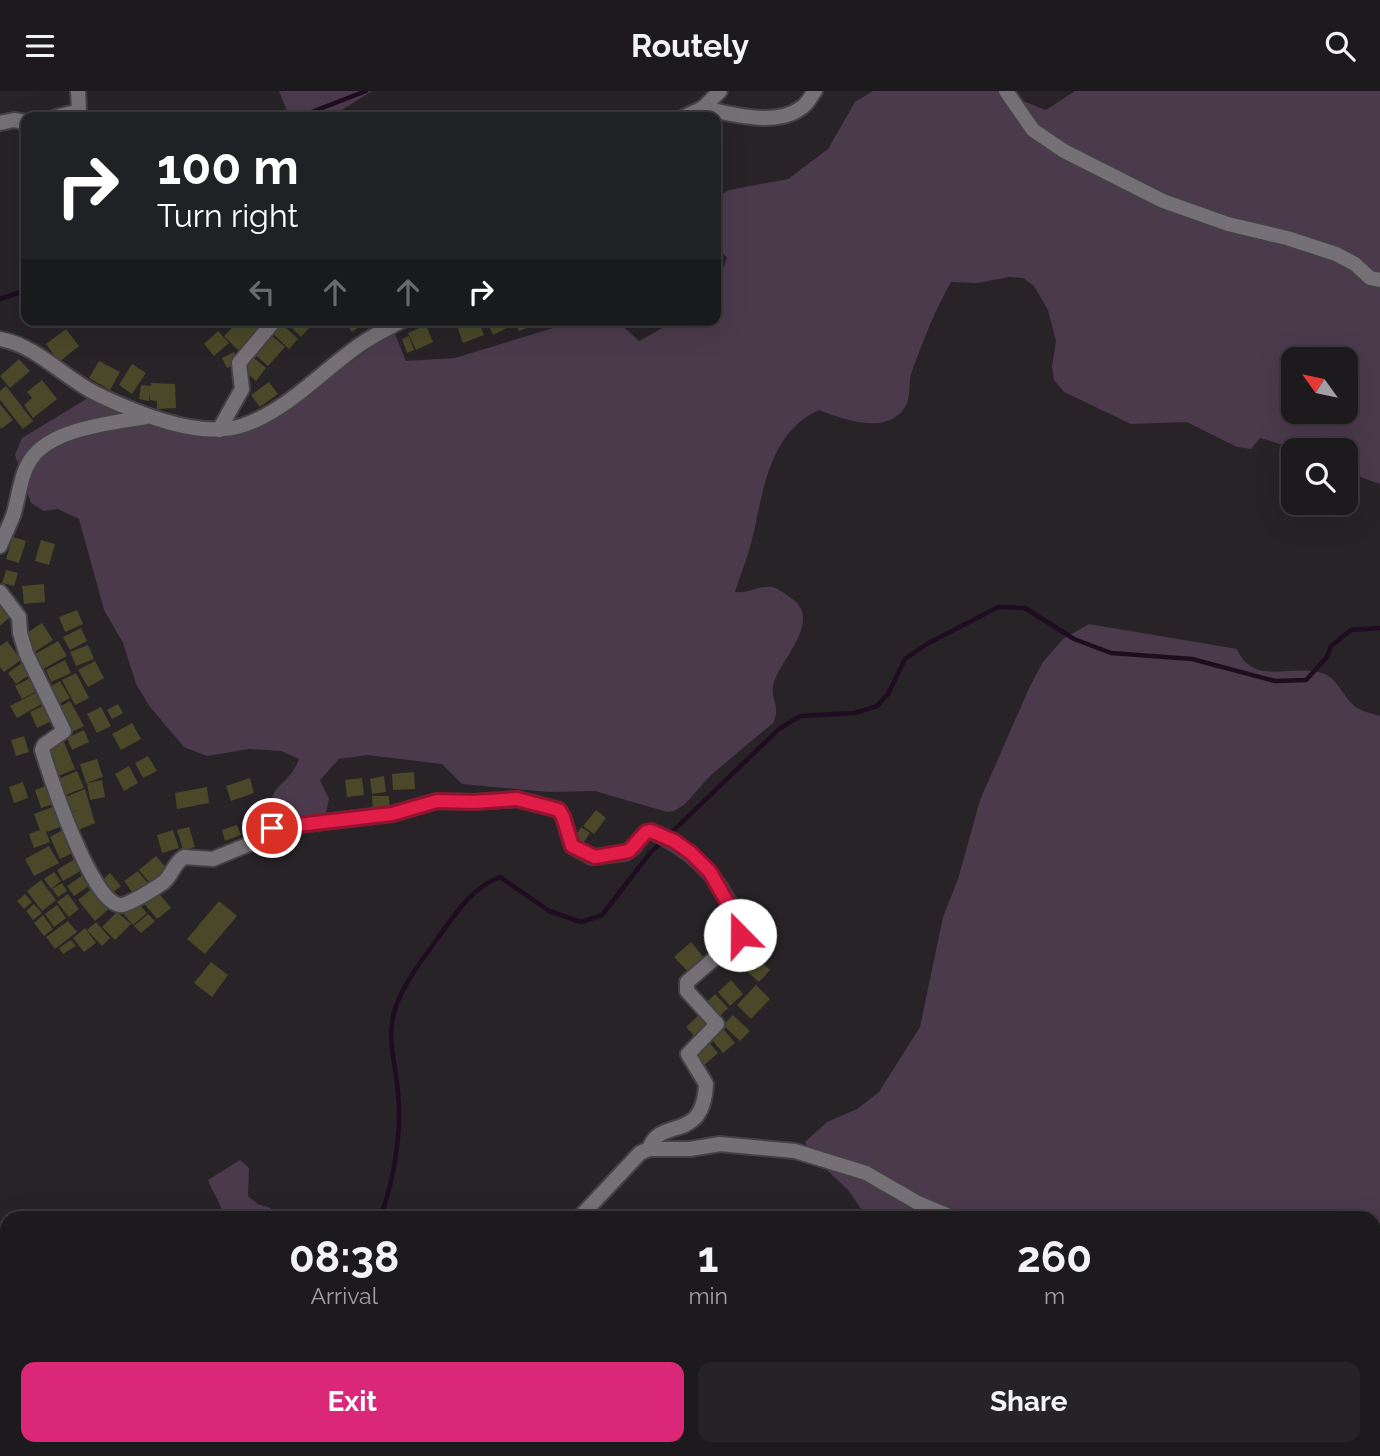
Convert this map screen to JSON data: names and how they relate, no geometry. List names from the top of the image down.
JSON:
{
  "north": "top left",
  "page": {
    "header": "Routely",
    "turn": ["100 m", "Turn right"],
    "eta": [
      "08:38",
      "Arrival",
      "1",
      "min",
      "260",
      "m"
    ],
    "buttons": ["Exit", "Share"]
  }
}
